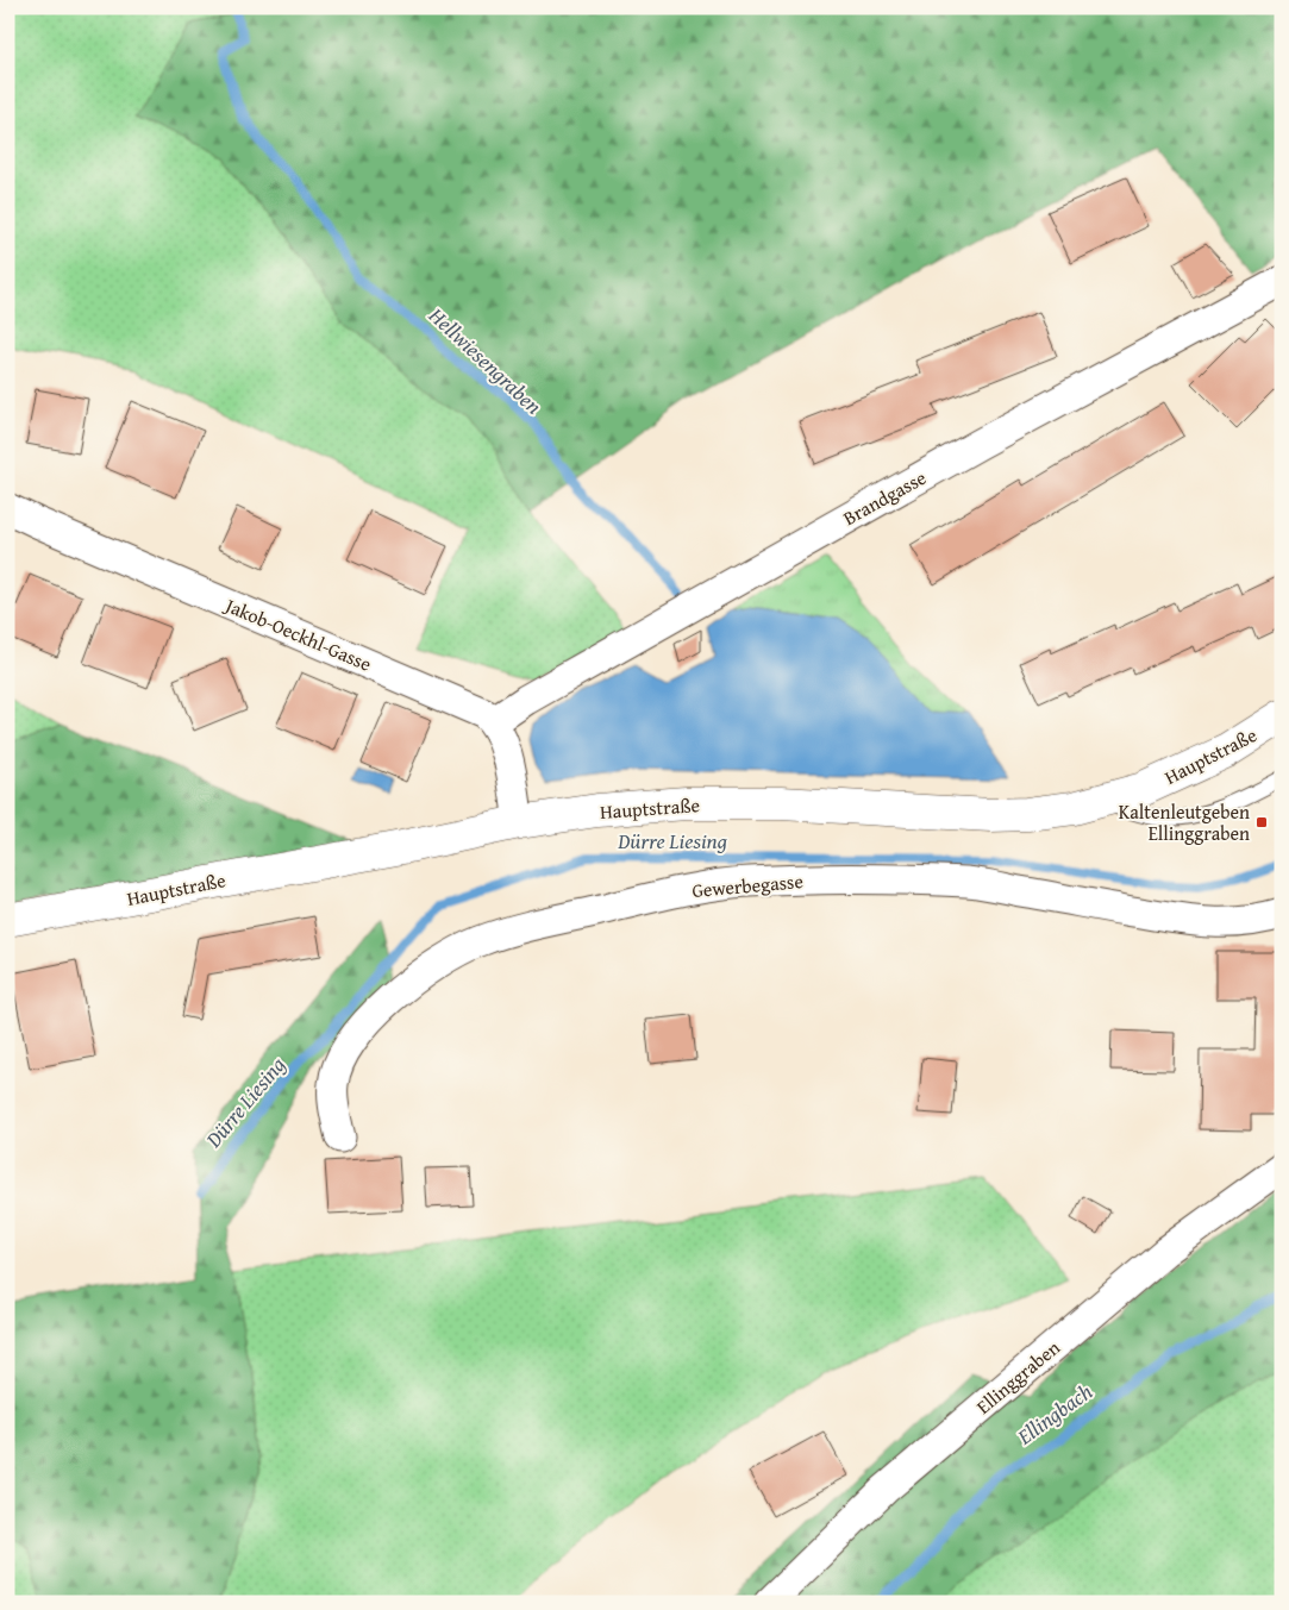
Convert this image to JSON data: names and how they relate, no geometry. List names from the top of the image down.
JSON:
{
  "streets": {
    "main road": ["Hauptstraße"],
    "street": [
      "Brandgasse",
      "Jakob-Oeckhl-Gasse",
      "Gewerbegasse",
      "Ellinggraben"
    ]
  },
  "crossings": [
    ["Brandgasse", "Jakob-Oeckhl-Gasse"]
  ],
  "water": ["Hellwiesengraben", "Dürre Liesing", "Ellingbach"],
  "places": {
    "transit": ["Kaltenleutgeben Ellinggraben"]
  }
}
